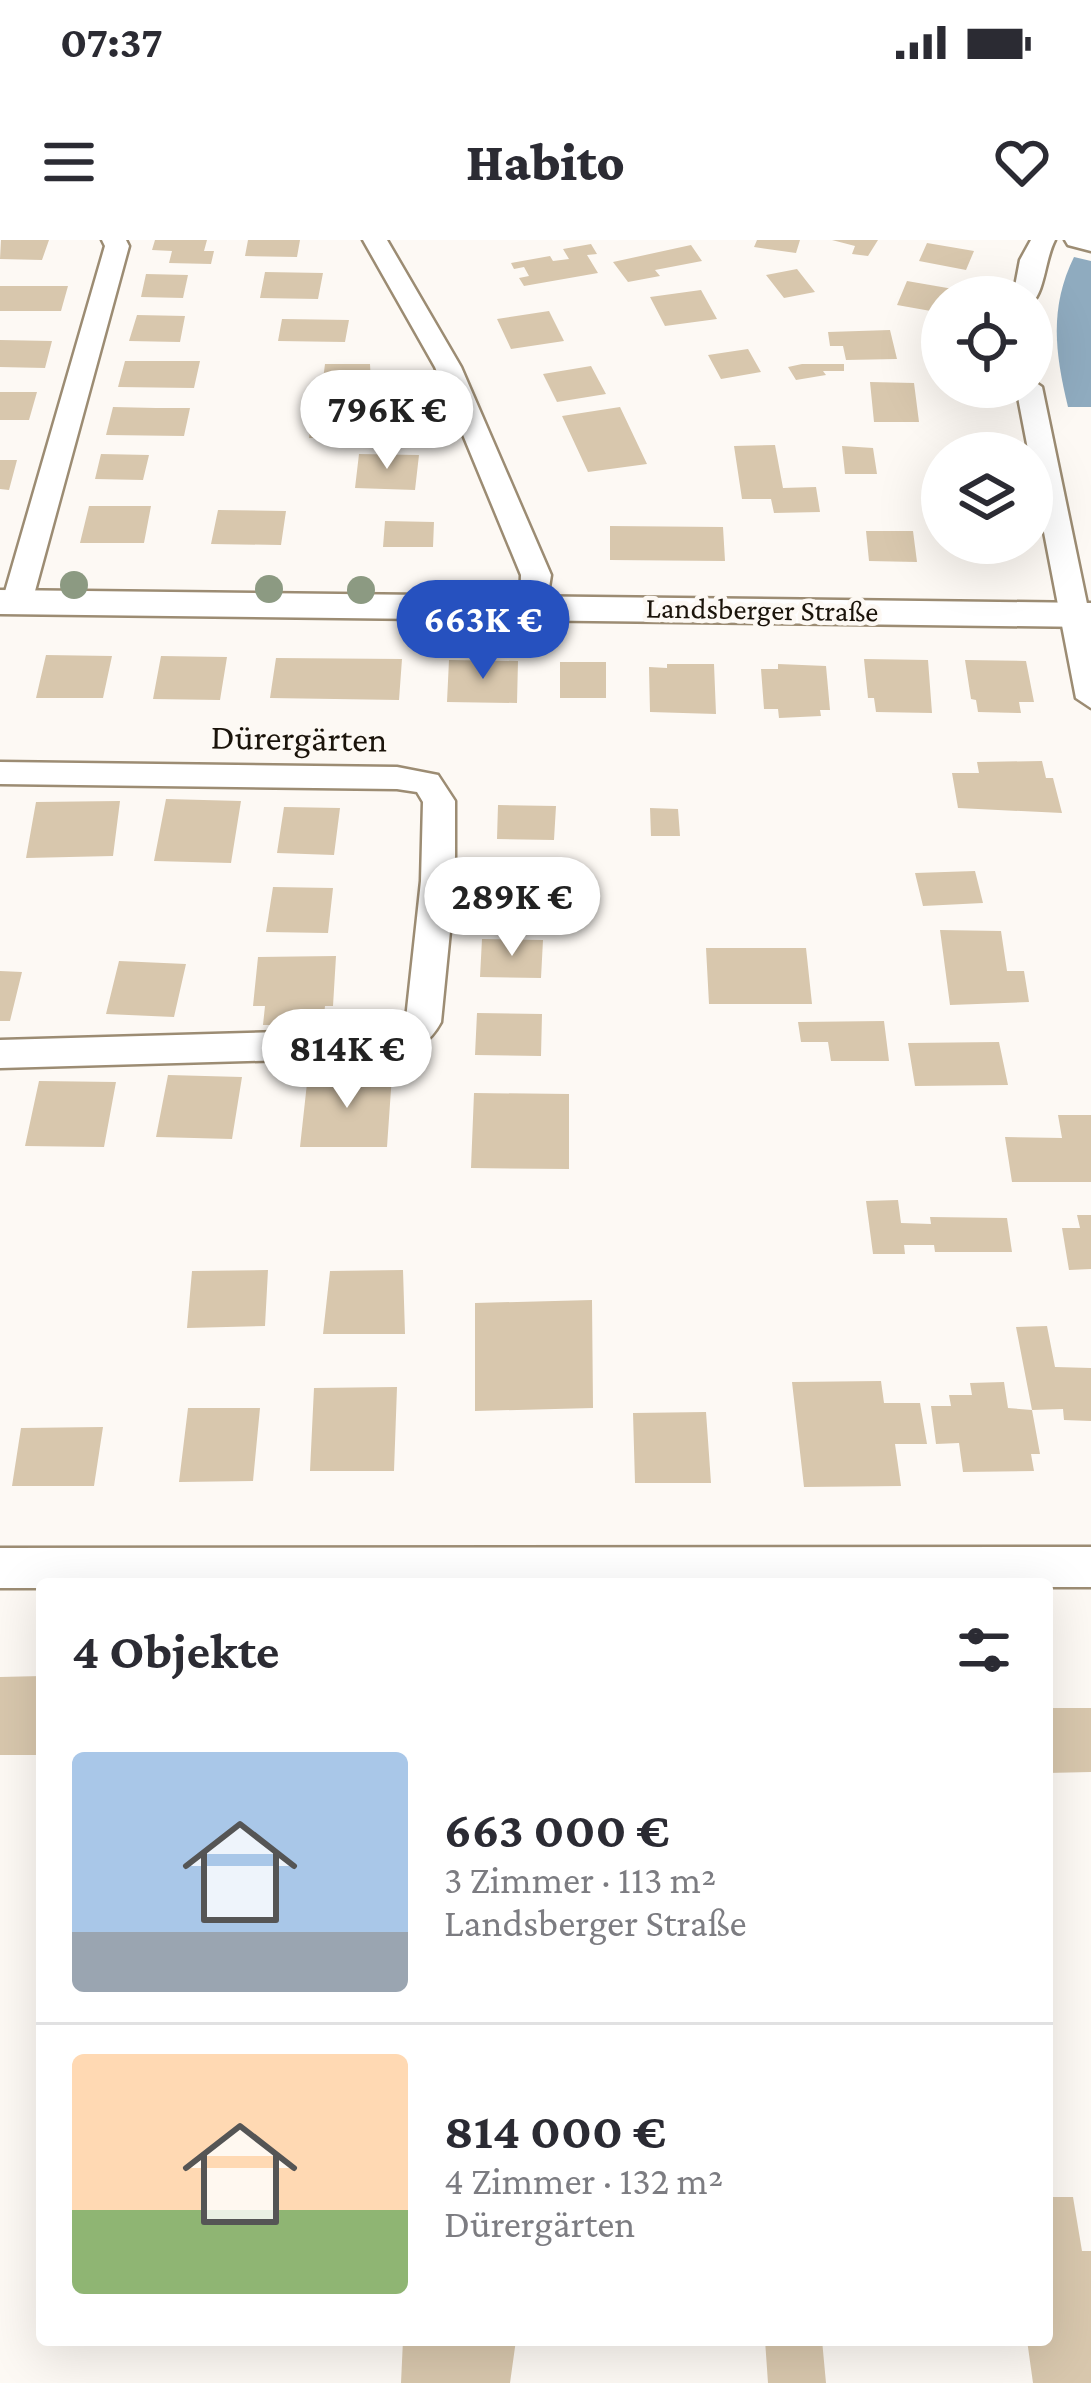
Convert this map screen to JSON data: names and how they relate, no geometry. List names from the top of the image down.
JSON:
{
  "streets": {
    "street": ["Landsberger Straße", "Dürergärten"]
  },
  "page": {
    "status": "07:37",
    "header": "Habito",
    "price": [
      "796K €",
      "663K €",
      "289K €",
      "814K €"
    ],
    "heading": "4 Objekte",
    "list": [
      {
        "name": "663 000 €",
        "note": "3 Zimmer · 113 m² · Landsberger Straße"
      },
      {
        "name": "814 000 €",
        "note": "4 Zimmer · 132 m² · Dürergärten"
      }
    ]
  }
}
